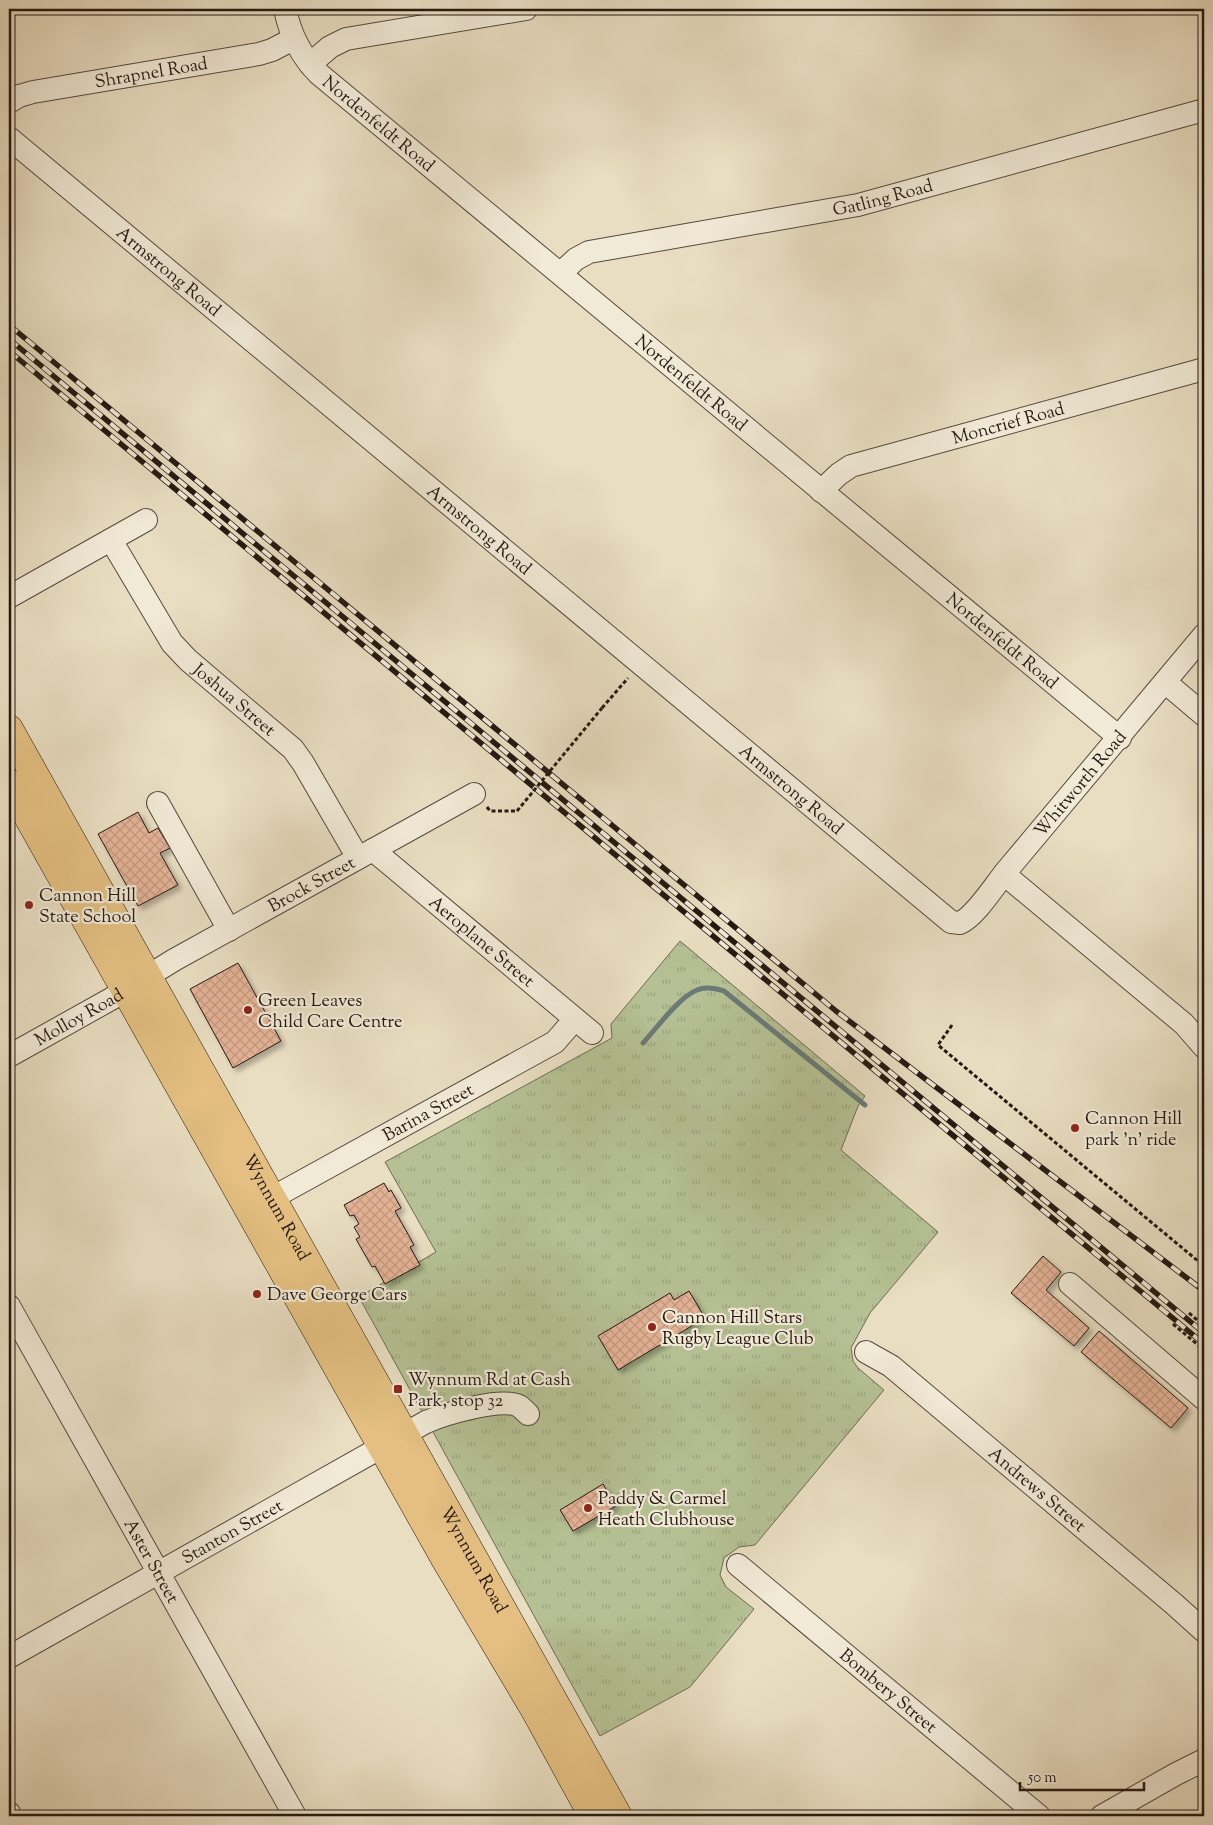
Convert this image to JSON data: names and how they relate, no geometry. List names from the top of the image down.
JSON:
{
  "streets": {
    "main road": ["Wynnum Road"],
    "street": [
      "Shrapnel Road",
      "Nordenfeldt Road",
      "Gatling Road",
      "Armstrong Road",
      "Moncrief Road",
      "Joshua Street",
      "Whitworth Road",
      "Brock Street",
      "Aeroplane Street",
      "Molloy Road",
      "Barina Street",
      "Andrews Street",
      "Stanton Street",
      "Aster Street",
      "Bombery Street"
    ]
  },
  "crossings": [
    ["Shrapnel Road", "Nordenfeldt Road"],
    ["Nordenfeldt Road", "Gatling Road"],
    ["Nordenfeldt Road", "Moncrief Road"],
    ["Nordenfeldt Road", "Whitworth Road"],
    ["Armstrong Road", "Whitworth Road"],
    ["Joshua Street", "Brock Street"],
    ["Joshua Street", "Aeroplane Street"],
    ["Brock Street", "Aeroplane Street"],
    ["Brock Street", "Molloy Road"],
    ["Brock Street", "Wynnum Road"],
    ["Aeroplane Street", "Barina Street"],
    ["Molloy Road", "Wynnum Road"],
    ["Barina Street", "Wynnum Road"],
    ["Wynnum Road", "Stanton Street"],
    ["Stanton Street", "Aster Street"]
  ],
  "places": {
    "other": [
      "Cannon Hill State School",
      "Green Leaves Child Care Centre",
      "Cannon Hill park 'n' ride",
      "Dave George Cars",
      "Cannon Hill Stars Rugby League Club",
      "Paddy & Carmel Heath Clubhouse"
    ],
    "transit": ["Wynnum Rd at Cash Park, stop 32"]
  },
  "scale_bar": "50 m"
}
